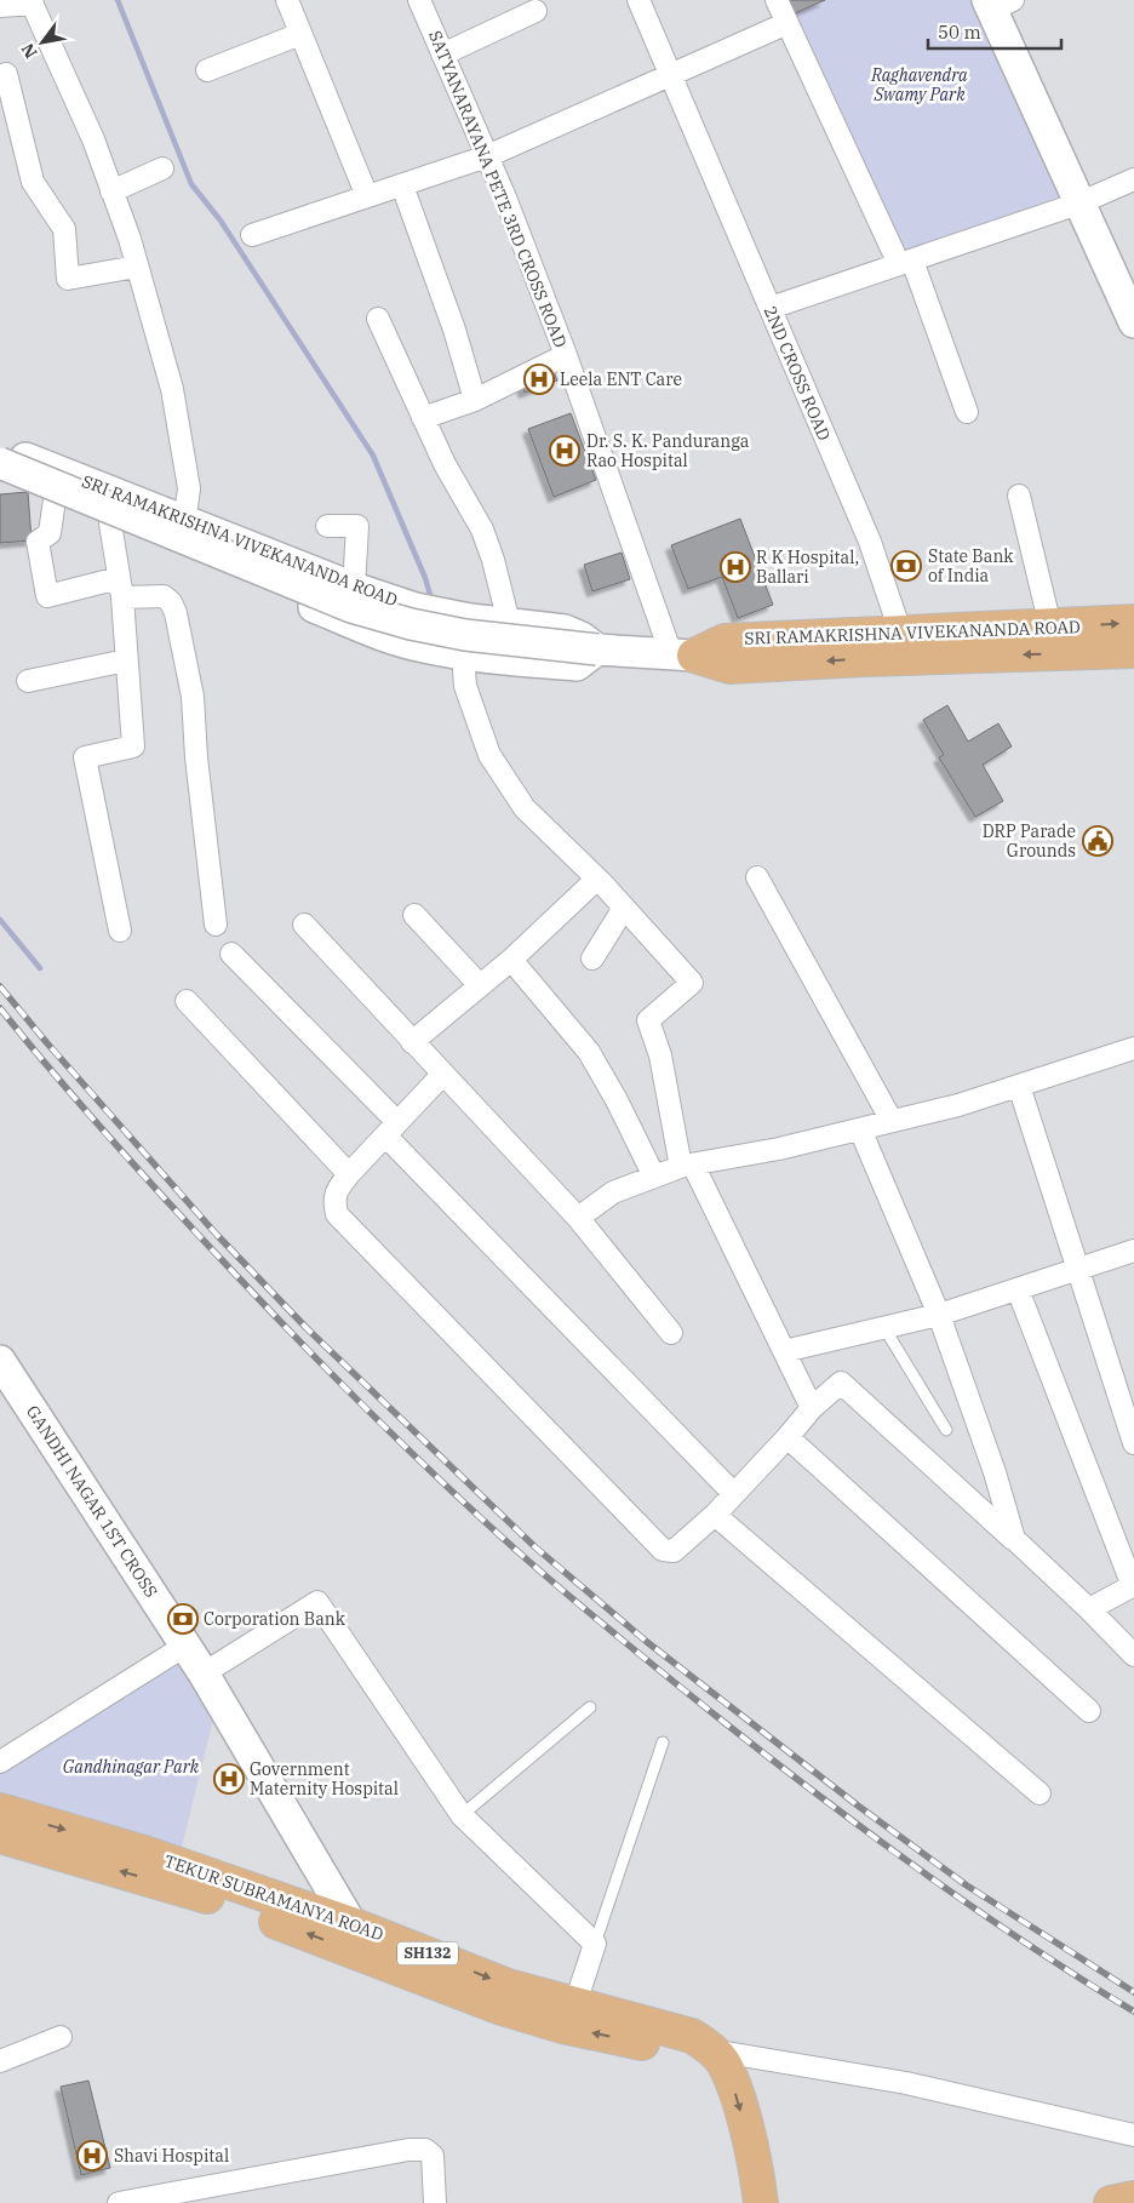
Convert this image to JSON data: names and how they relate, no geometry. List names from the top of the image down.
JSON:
{
  "streets": {
    "main road": [
      "SRI RAMAKRISHNA VIVEKANANDA ROAD",
      "GANDHI NAGAR 1ST CROSS",
      "TEKUR SUBRAMANYA ROAD",
      "SH132"
    ],
    "street": ["SATYANARAYANA PETE 3RD CROSS ROAD", "2ND CROSS ROAD"]
  },
  "crossings": [
    ["SATYANARAYANA PETE 3RD CROSS ROAD", "SRI RAMAKRISHNA VIVEKANANDA ROAD"],
    ["2ND CROSS ROAD", "SRI RAMAKRISHNA VIVEKANANDA ROAD"],
    ["GANDHI NAGAR 1ST CROSS", "TEKUR SUBRAMANYA ROAD"]
  ],
  "parks": ["Raghavendra Swamy Park", "Gandhinagar Park"],
  "places": {
    "hospital": [
      "Leela ENT Care",
      "Dr. S. K. Panduranga Rao Hospital",
      "R K Hospital, Ballari",
      "Government Maternity Hospital",
      "Shavi Hospital"
    ],
    "bank": ["State Bank of India", "Corporation Bank"],
    "public building": ["DRP Parade Grounds"]
  },
  "scale_bar": "50 m",
  "north": "bottom left"
}
